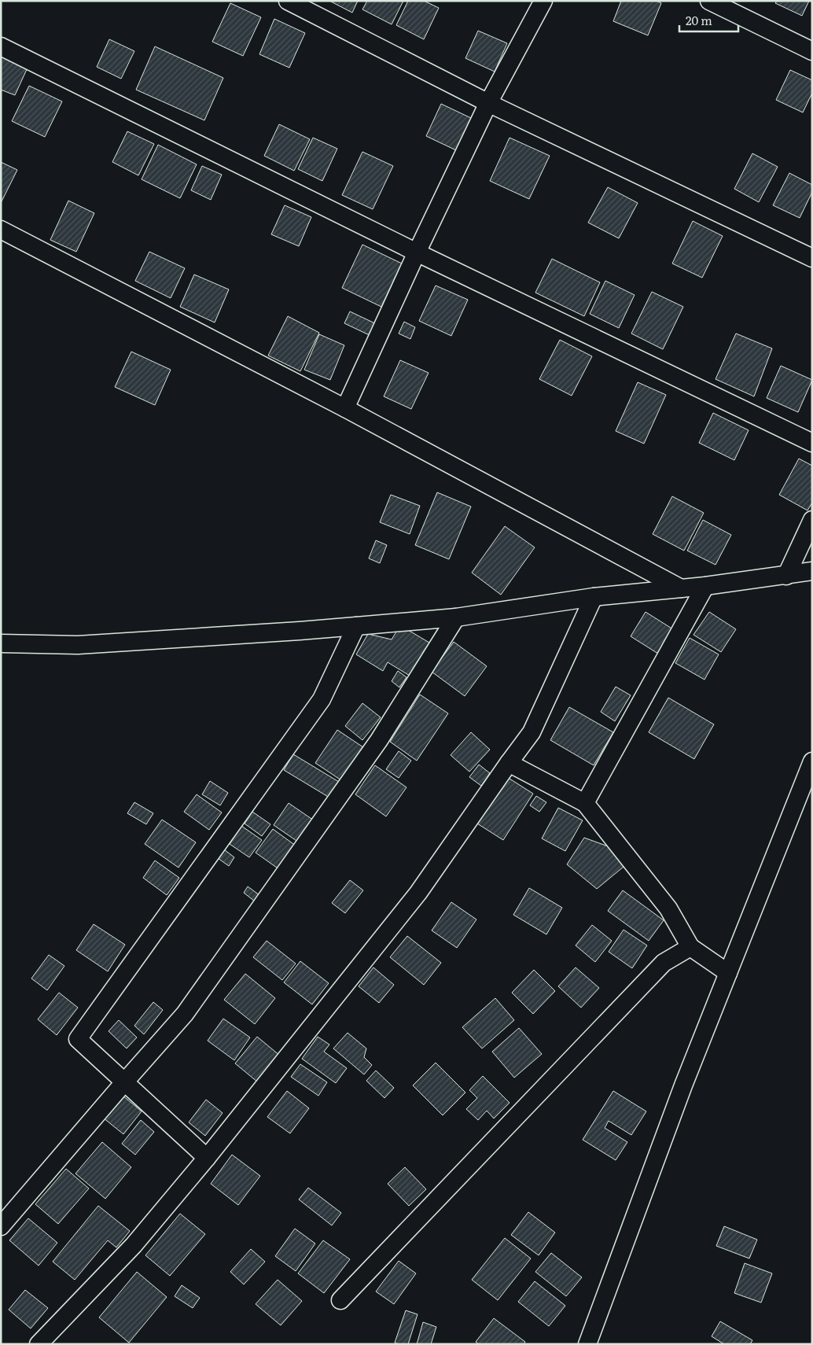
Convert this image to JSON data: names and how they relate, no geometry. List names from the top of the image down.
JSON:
{
  "scale_bar": "20 m"
}
